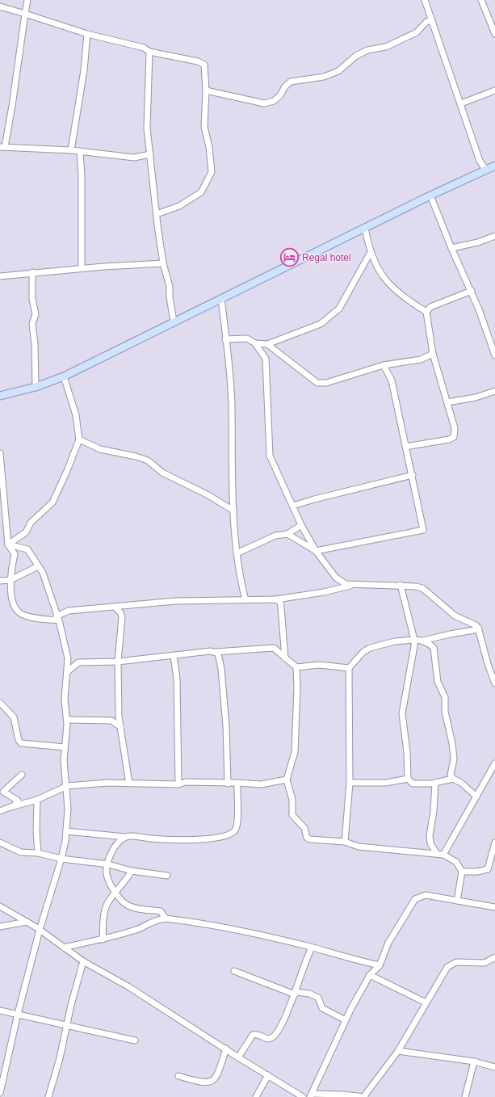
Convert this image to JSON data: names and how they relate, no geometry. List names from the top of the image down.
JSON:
{
  "places": {
    "hotel": ["Regal hotel"]
  }
}
